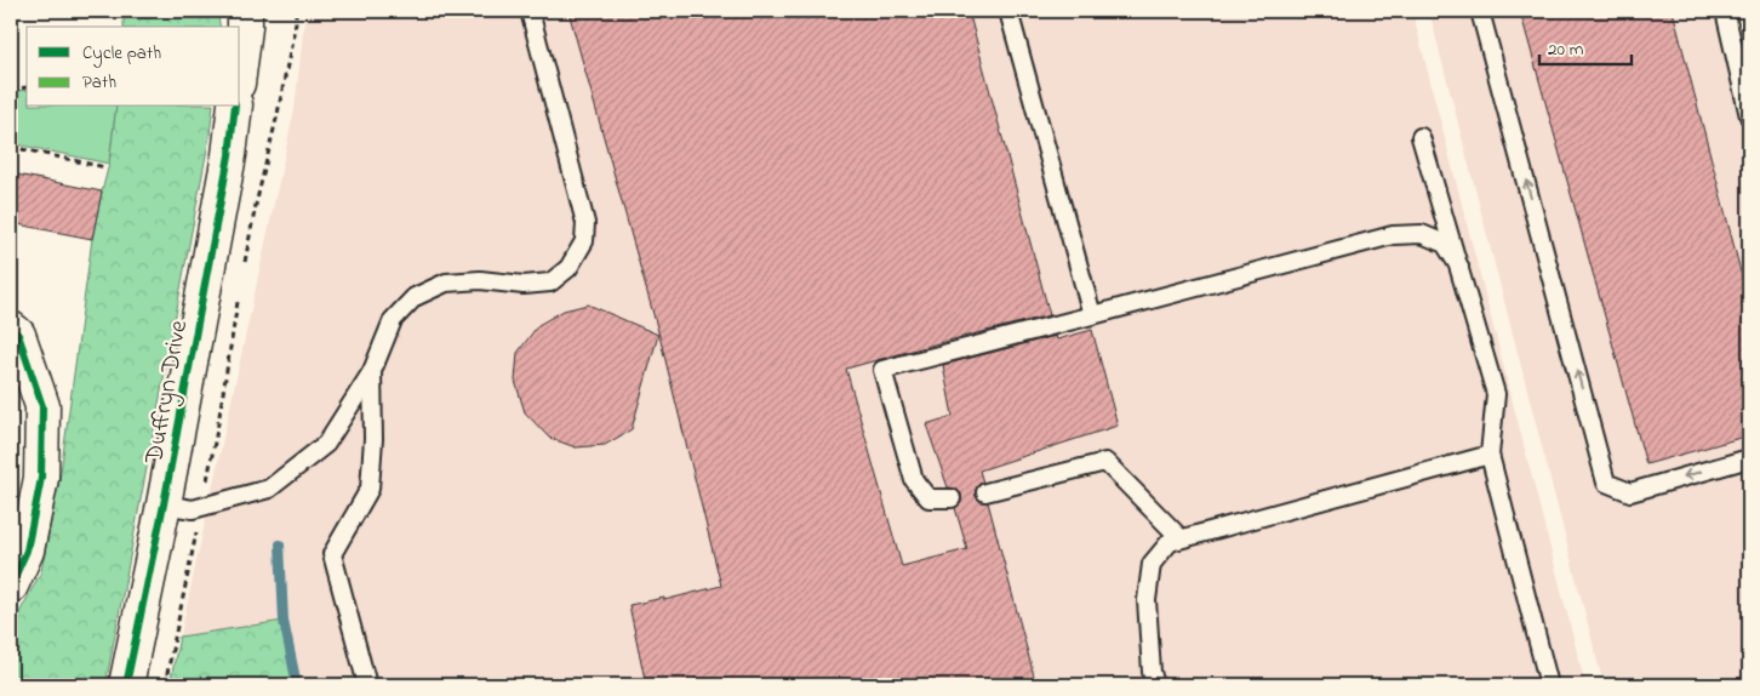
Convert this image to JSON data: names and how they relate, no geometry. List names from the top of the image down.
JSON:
{
  "streets": {
    "street": ["Duffryn Drive"]
  },
  "legend": ["Cycle path", "Path"],
  "scale_bar": "20 m"
}
